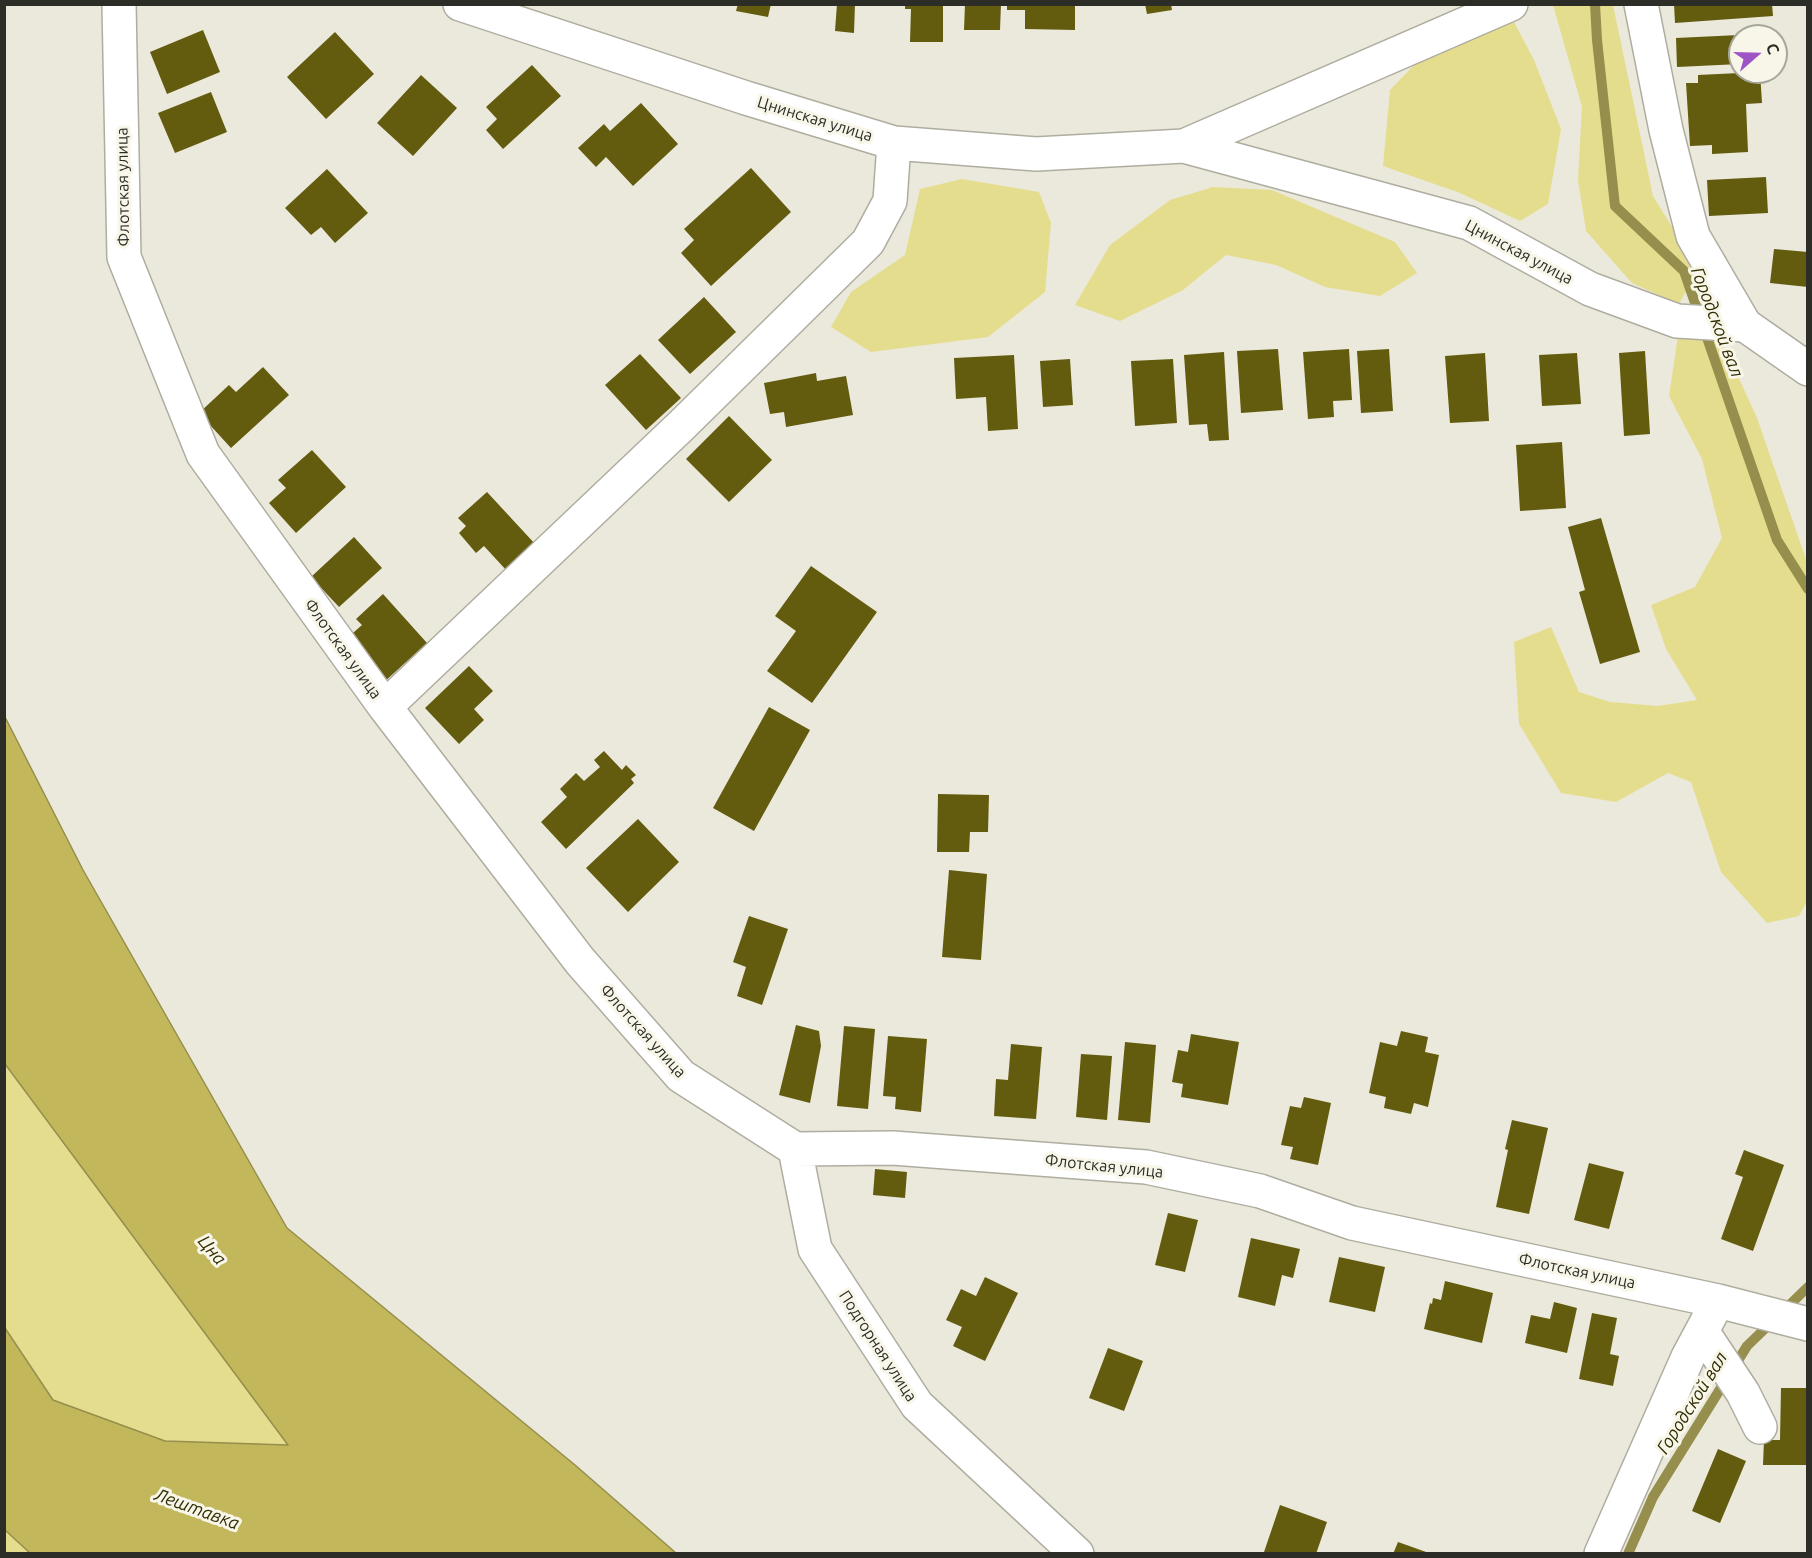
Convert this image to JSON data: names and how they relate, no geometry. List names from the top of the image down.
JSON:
{
  "streets": {
    "street": ["Цнинская улица", "Флотская улица", "Подгорная улица"]
  },
  "crossings": [
    ["Флотская улица", "Подгорная улица"]
  ],
  "water": ["Городской вал", "Цна", "Лештавка"],
  "north": "right"
}
